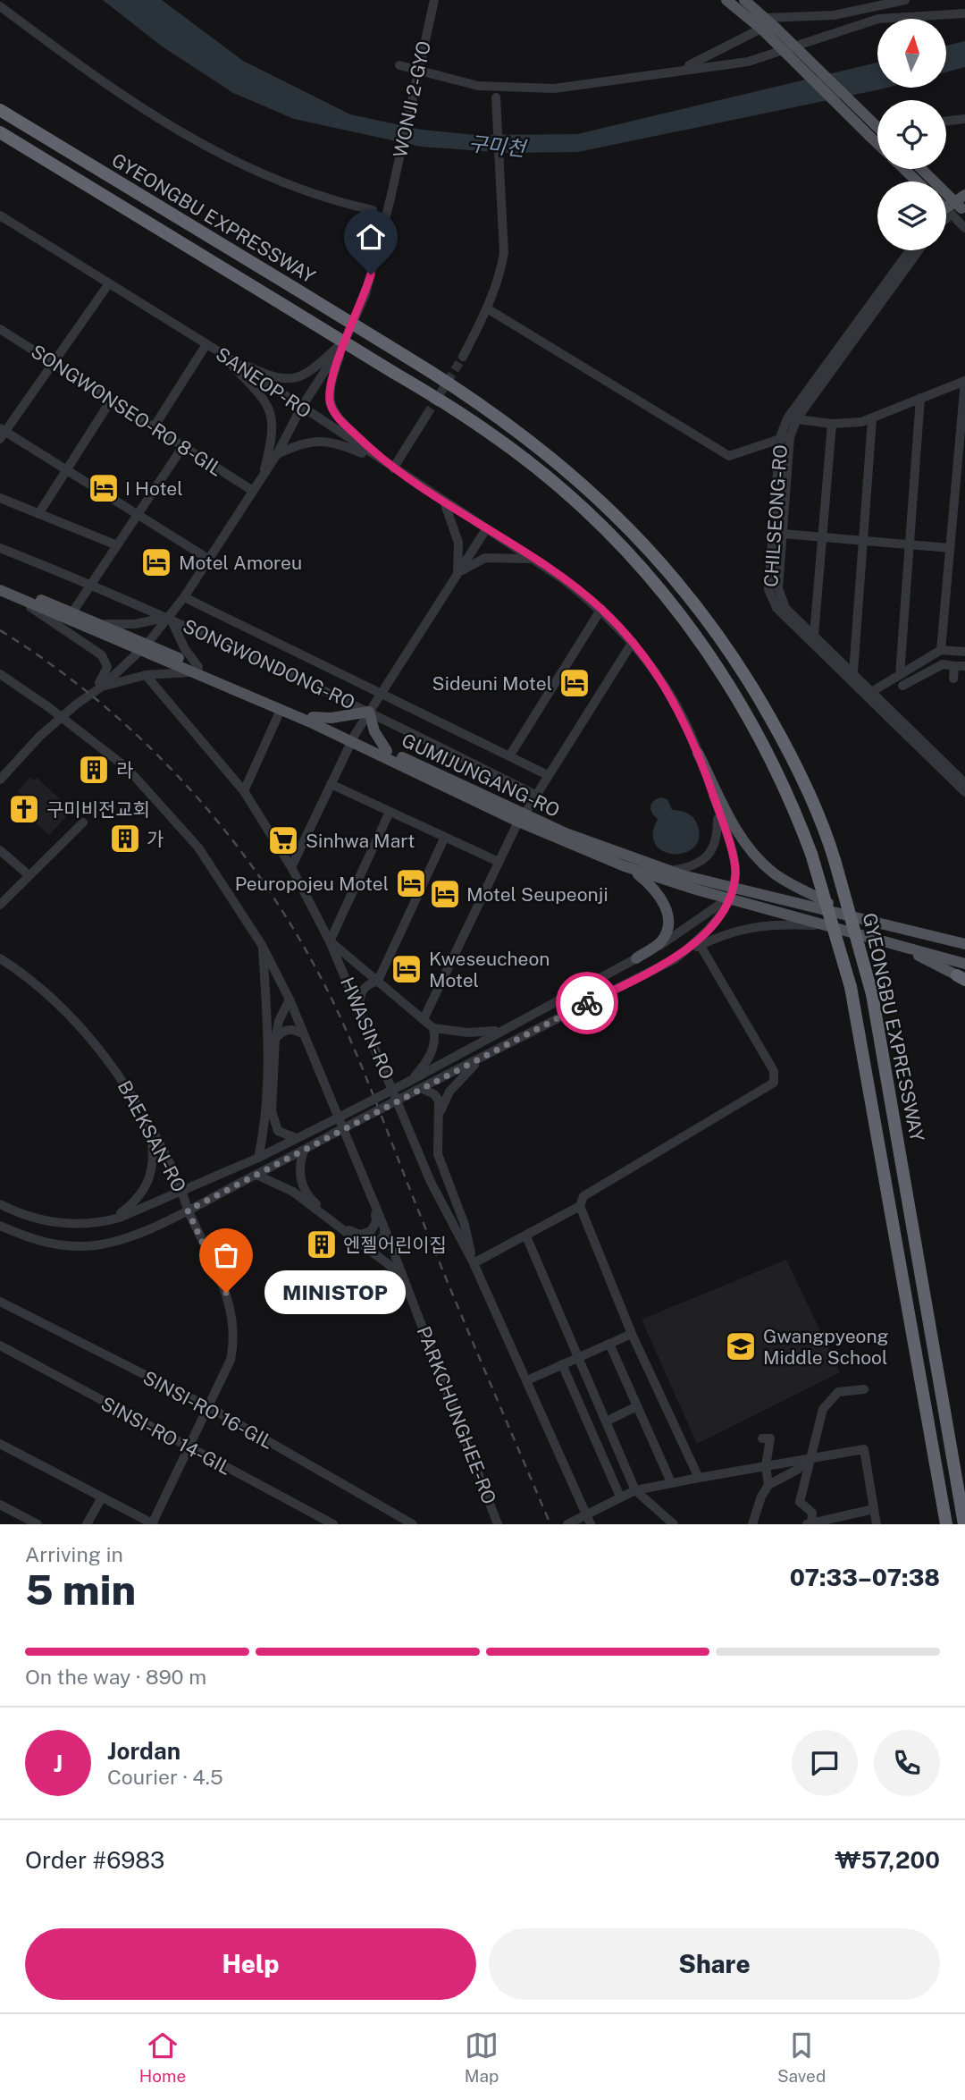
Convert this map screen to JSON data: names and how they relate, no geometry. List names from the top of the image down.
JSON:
{
  "streets": {
    "highway": ["GYEONGBU EXPRESSWAY"],
    "main road": ["GUMIJUNGANG-RO"],
    "street": [
      "WONJI 2-GYO",
      "SANEOP-RO",
      "SONGWONSEO-RO 8-GIL",
      "CHILSEONG-RO",
      "SONGWONDONG-RO",
      "HWASIN-RO",
      "BAEKSAN-RO",
      "SINSI-RO 16-GIL",
      "PARKCHUNGHEE-RO",
      "SINSI-RO 14-GIL"
    ]
  },
  "crossings": [
    ["WONJI 2-GYO", "SONGWONDONG-RO"],
    ["SANEOP-RO", "SONGWONSEO-RO 8-GIL"],
    ["SANEOP-RO", "SONGWONDONG-RO"],
    ["SANEOP-RO", "GUMIJUNGANG-RO"],
    ["SONGWONSEO-RO 8-GIL", "SONGWONDONG-RO"],
    ["SONGWONDONG-RO", "GUMIJUNGANG-RO"],
    ["BAEKSAN-RO", "SINSI-RO 16-GIL"],
    ["BAEKSAN-RO", "SINSI-RO 14-GIL"]
  ],
  "water": ["구미천"],
  "places": {
    "hotel": [
      "I Hotel",
      "Motel Amoreu",
      "Sideuni Motel",
      "Peuropojeu Motel",
      "Motel Seupeonji",
      "Kweseucheon Motel"
    ],
    "building": ["라", "가", "엔젤어린이집"],
    "church": ["구미비전교회"],
    "supermarket": ["Sinhwa Mart"],
    "other": ["MINISTOP"],
    "school or university": ["Gwangpyeong Middle School"]
  },
  "north": "top",
  "page": {
    "bubble": "MINISTOP",
    "heading": ["5 min", "Arriving in", "07:33–07:38"],
    "panel": [
      "Jordan",
      "Courier · 4.5",
      "Order #6983",
      "₩57,200"
    ],
    "bar": "On the way · 890 m",
    "round": "J",
    "buttons": ["Help", "Share"],
    "tabs": ["Home", "Map", "Saved"]
  }
}
